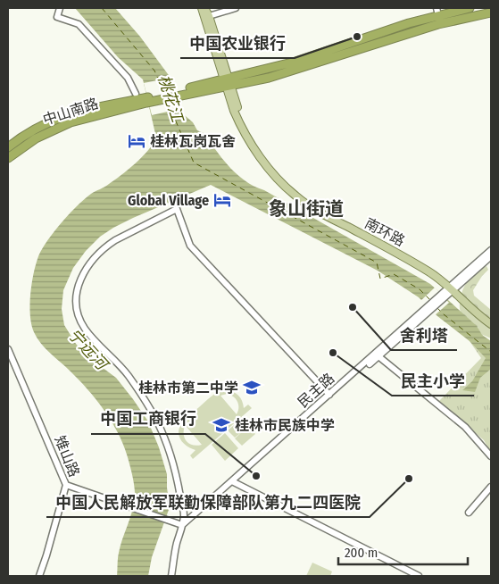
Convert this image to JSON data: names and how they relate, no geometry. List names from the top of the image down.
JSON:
{
  "streets": {
    "highway": ["中山南路"],
    "main road": ["南环路"],
    "street": ["民主路", "雉山路"]
  },
  "districts": ["象山街道"],
  "water": ["桃花江", "宁远河"],
  "places": {
    "other": [
      "中国农业银行",
      "舍利塔",
      "民主小学",
      "中国工商银行",
      "中国人民解放军联勤保障部队第九二四医院"
    ],
    "hotel": ["桂林瓦岗瓦舍", "Global Village"],
    "school or university": ["桂林市第二中学", "桂林市民族中学"]
  },
  "scale_bar": "200 m"
}
